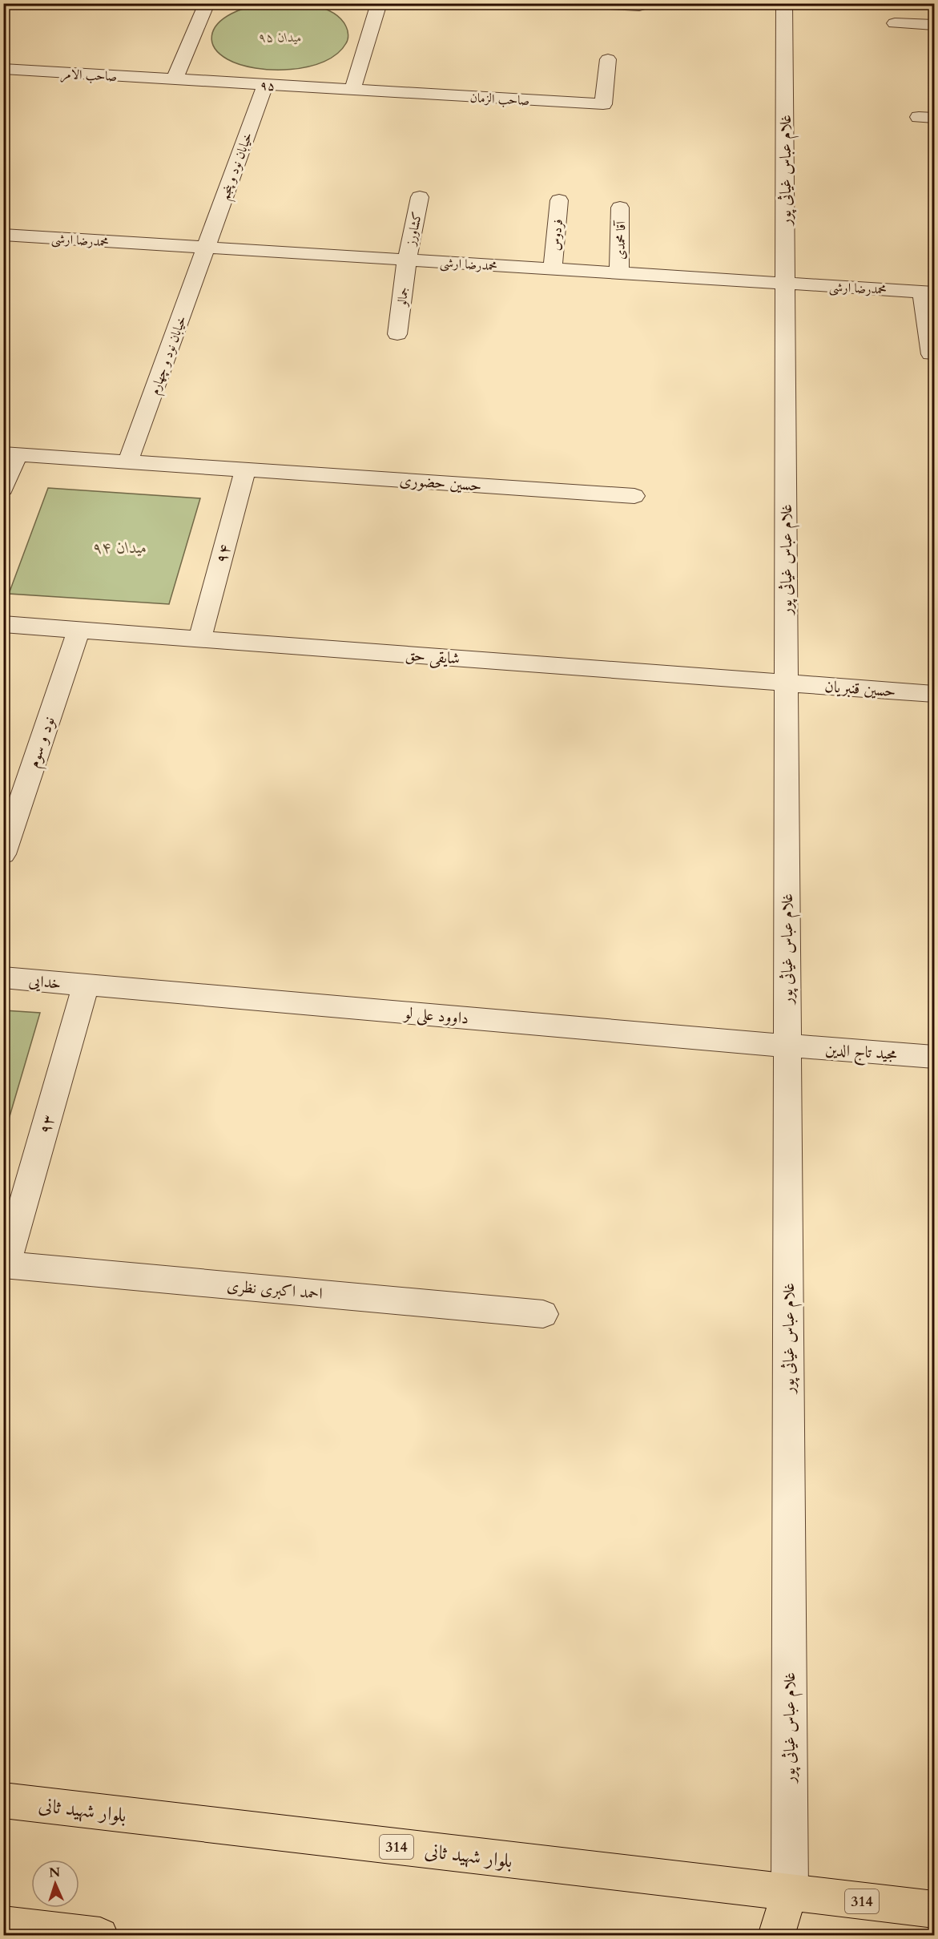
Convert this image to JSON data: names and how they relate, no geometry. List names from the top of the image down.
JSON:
{
  "streets": {
    "main road": ["بلوار شهید ثانی", "314"],
    "street": [
      "صاحب الامر",
      "۹۵",
      "صاحب الزمان",
      "خیابان نود و پنجم",
      "غلام عباس غیاثی ‌پور",
      "کشاورز",
      "فردوس",
      "محمدرضا ارشی",
      "آقا محمدی",
      "جمالو",
      "خیابان نود و چهارم",
      "حسین حضوری",
      "۹۴",
      "شایقی حق",
      "حسین قنبریان",
      "نود و سوم",
      "خدایی",
      "داوود علی لو",
      "مجید تاج الدین",
      "۹۳",
      "احمد اکبری نظری"
    ]
  },
  "crossings": [
    ["صاحب الامر", "۹۵"],
    ["۹۵", "صاحب الزمان"],
    ["۹۵", "خیابان نود و پنجم"],
    ["خیابان نود و پنجم", "محمدرضا ارشی"],
    ["خیابان نود و پنجم", "خیابان نود و چهارم"],
    ["غلام عباس غیاثی ‌پور", "محمدرضا ارشی"],
    ["غلام عباس غیاثی ‌پور", "شایقی حق"],
    ["غلام عباس غیاثی ‌پور", "حسین قنبریان"],
    ["غلام عباس غیاثی ‌پور", "داوود علی لو"],
    ["غلام عباس غیاثی ‌پور", "مجید تاج الدین"],
    ["غلام عباس غیاثی ‌پور", "بلوار شهید ثانی"],
    ["کشاورز", "محمدرضا ارشی"],
    ["کشاورز", "جمالو"],
    ["فردوس", "محمدرضا ارشی"],
    ["محمدرضا ارشی", "آقا محمدی"],
    ["محمدرضا ارشی", "جمالو"],
    ["محمدرضا ارشی", "خیابان نود و چهارم"],
    ["خیابان نود و چهارم", "حسین حضوری"],
    ["حسین حضوری", "۹۴"],
    ["۹۴", "شایقی حق"],
    ["شایقی حق", "حسین قنبریان"],
    ["شایقی حق", "نود و سوم"],
    ["خدایی", "داوود علی لو"],
    ["خدایی", "۹۳"],
    ["داوود علی لو", "مجید تاج الدین"],
    ["داوود علی لو", "۹۳"],
    ["۹۳", "احمد اکبری نظری"]
  ],
  "parks": ["میدان ۹۵", "میدان ۹۴"],
  "north": "top"
}
